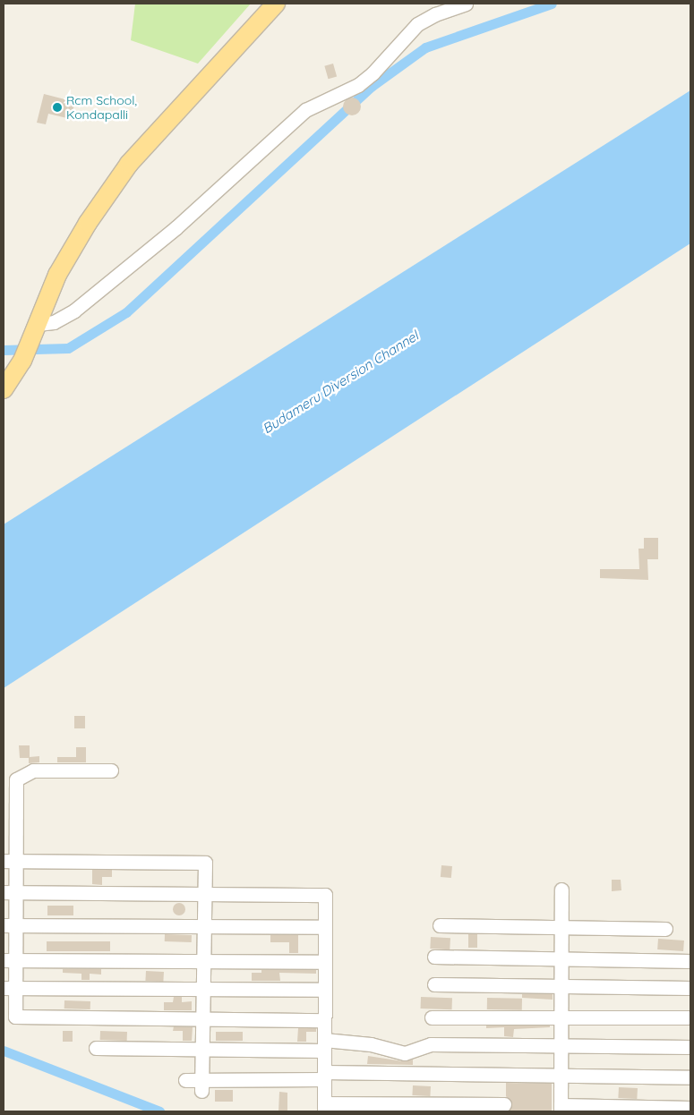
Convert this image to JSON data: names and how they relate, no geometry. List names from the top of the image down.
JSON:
{
  "water": ["Budameru Diversion Channel"],
  "places": ["Rcm School, Kondapalli"]
}
